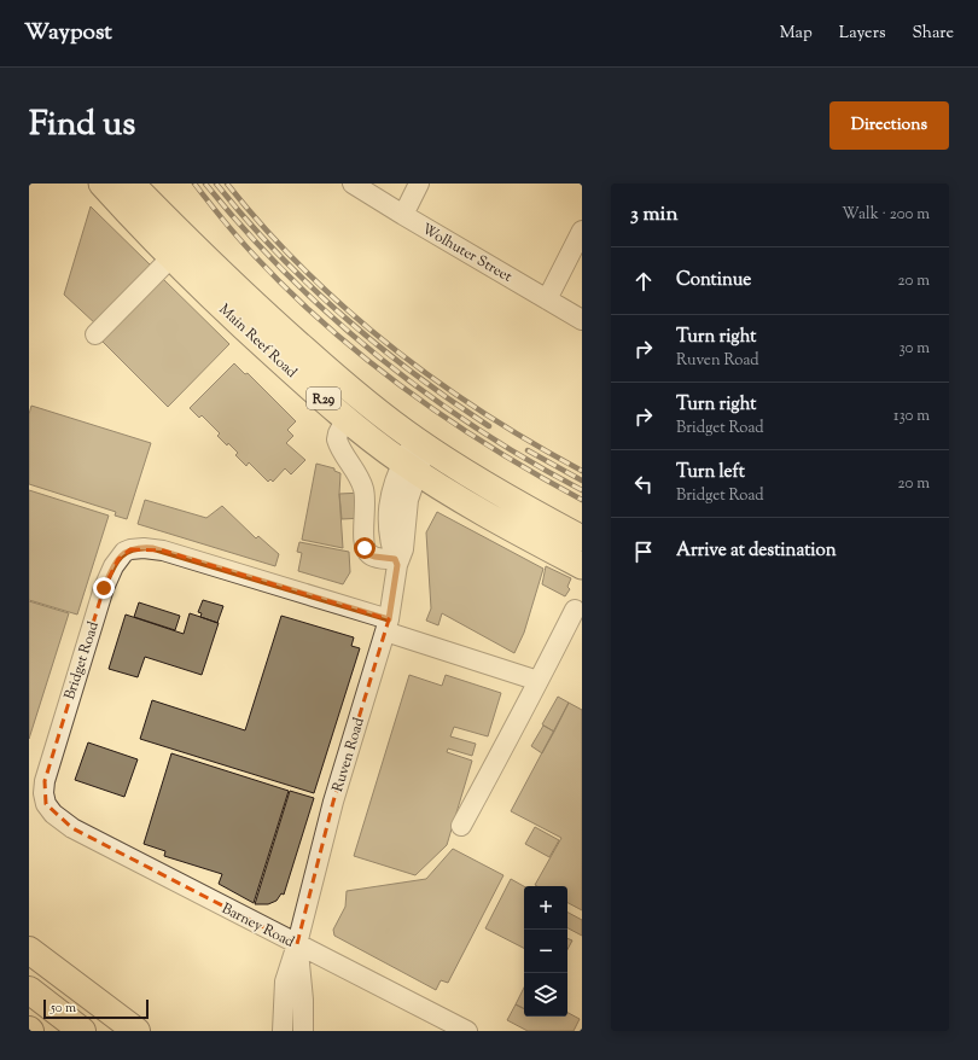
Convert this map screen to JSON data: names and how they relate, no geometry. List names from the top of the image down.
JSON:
{
  "streets": {
    "main road": ["Main Reef Road", "R29"],
    "street": [
      "Wolhuter Street",
      "Bridget Road",
      "Ruven Road",
      "Barney Road"
    ]
  },
  "crossings": [
    ["Main Reef Road", "Ruven Road"],
    ["Bridget Road", "Ruven Road"],
    ["Bridget Road", "Barney Road"],
    ["Ruven Road", "Barney Road"]
  ],
  "scale_bar": "50 m",
  "page": {
    "header": "Waypost",
    "nav": ["Map", "Layers", "Share"],
    "title": "Find us",
    "buttons": "Directions",
    "heading": ["3 min", "Walk · 200 m"],
    "list": [
      ["Continue", "20 m"],
      ["Turn right", "Ruven Road", "30 m"],
      ["Turn right", "Bridget Road", "130 m"],
      ["Turn left", "Bridget Road", "20 m"],
      "Arrive at destination"
    ],
    "map_buttons": ["+", "−"],
    "scale": "50 m"
  }
}
